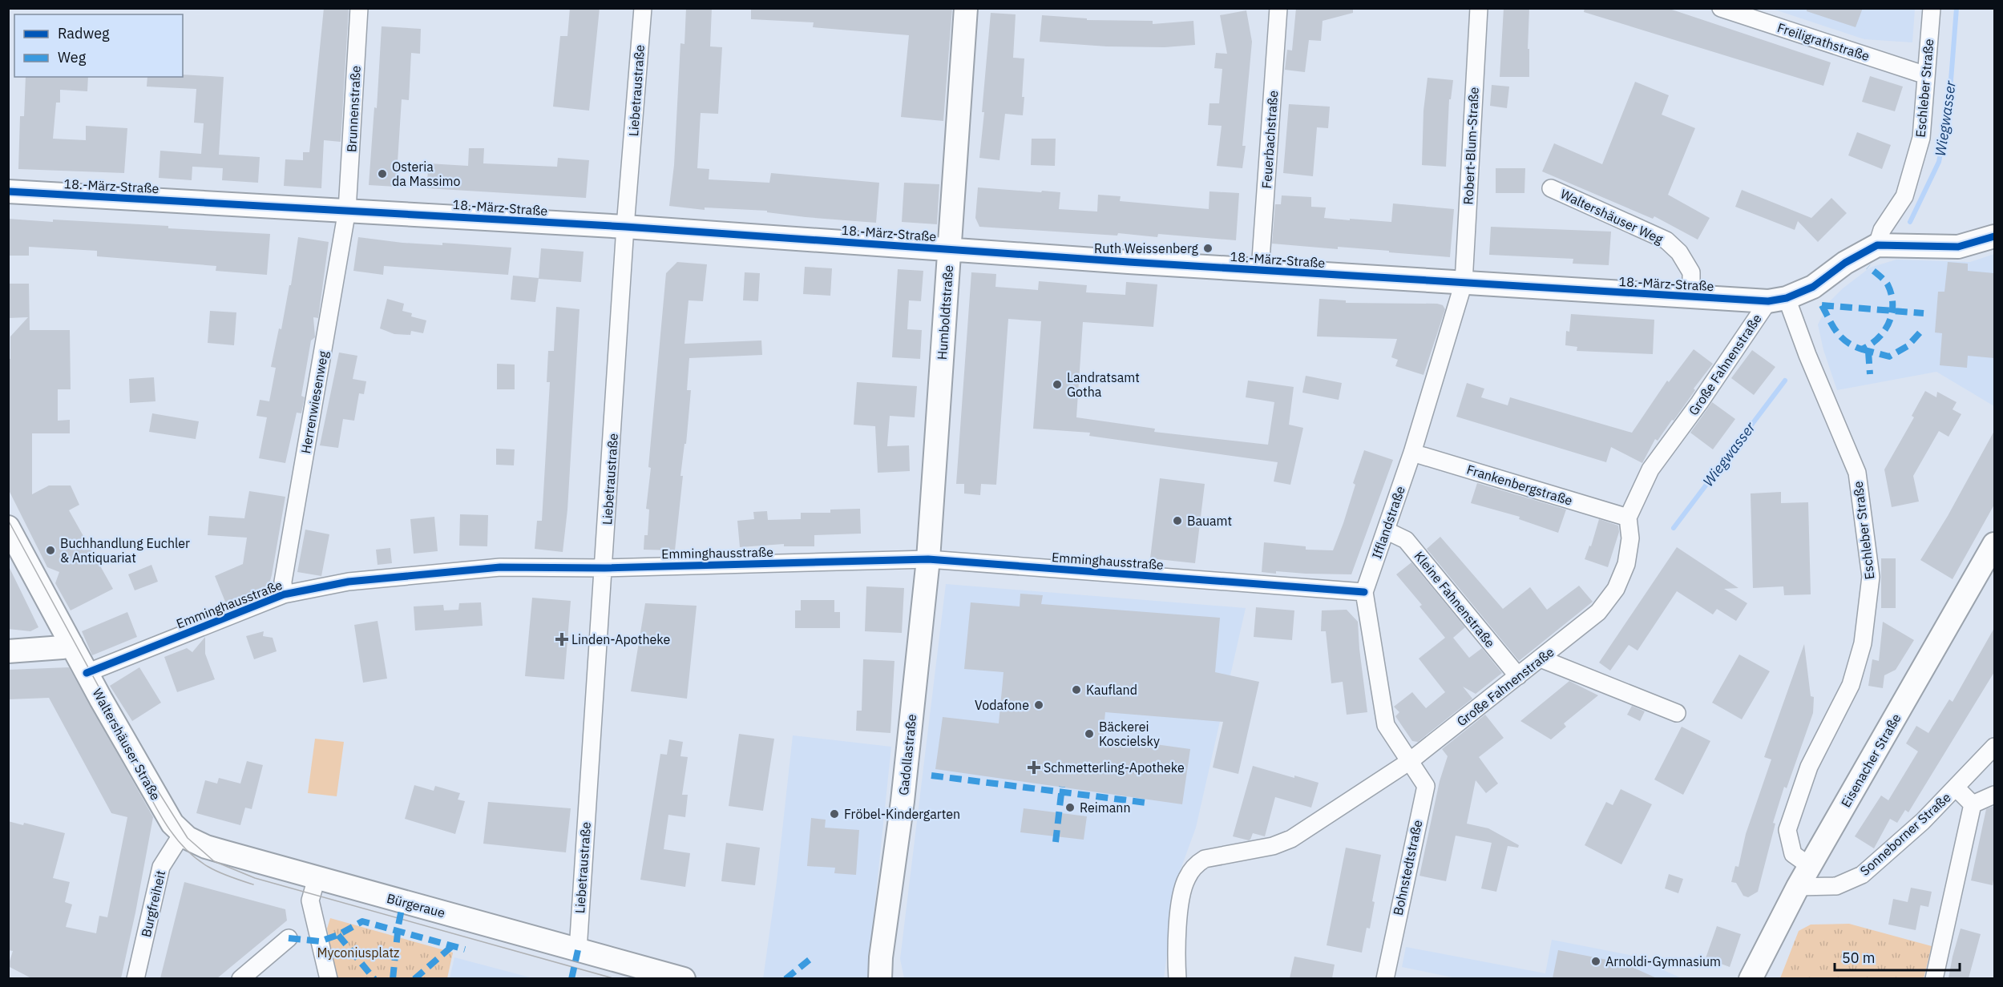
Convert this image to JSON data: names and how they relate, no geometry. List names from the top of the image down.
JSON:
{
  "streets": {
    "street": [
      "Freiligrathstraße",
      "Eschleber Straße",
      "Liebetraustraße",
      "Brunnenstraße",
      "Feuerbachstraße",
      "Robert-Blum-Straße",
      "18.-März-Straße",
      "Waltershäuser Weg",
      "Humboldtstraße",
      "Große Fahnenstraße",
      "Herrenwiesenweg",
      "Frankenbergstraße",
      "Ifflandstraße",
      "Emminghausstraße",
      "Kleine Fahnenstraße",
      "Waltershäuser Straße",
      "Gadollastraße",
      "Eisenacher Straße",
      "Sonneborner Straße",
      "Bohnstedtstraße",
      "Burgfreiheit",
      "Bürgeraue"
    ]
  },
  "crossings": [
    ["Freiligrathstraße", "Eschleber Straße"],
    ["Eschleber Straße", "18.-März-Straße"],
    ["Eschleber Straße", "Große Fahnenstraße"],
    ["Eschleber Straße", "Eisenacher Straße"],
    ["Liebetraustraße", "18.-März-Straße"],
    ["Liebetraustraße", "Emminghausstraße"],
    ["Liebetraustraße", "Bürgeraue"],
    ["Brunnenstraße", "18.-März-Straße"],
    ["Brunnenstraße", "Herrenwiesenweg"],
    ["Feuerbachstraße", "18.-März-Straße"],
    ["Robert-Blum-Straße", "18.-März-Straße"],
    ["Robert-Blum-Straße", "Ifflandstraße"],
    ["18.-März-Straße", "Waltershäuser Weg"],
    ["18.-März-Straße", "Humboldtstraße"],
    ["18.-März-Straße", "Große Fahnenstraße"],
    ["18.-März-Straße", "Herrenwiesenweg"],
    ["18.-März-Straße", "Ifflandstraße"],
    ["Humboldtstraße", "Emminghausstraße"],
    ["Humboldtstraße", "Gadollastraße"],
    ["Große Fahnenstraße", "Frankenbergstraße"],
    ["Große Fahnenstraße", "Ifflandstraße"],
    ["Große Fahnenstraße", "Kleine Fahnenstraße"],
    ["Große Fahnenstraße", "Bohnstedtstraße"],
    ["Herrenwiesenweg", "Emminghausstraße"],
    ["Frankenbergstraße", "Ifflandstraße"],
    ["Ifflandstraße", "Emminghausstraße"],
    ["Ifflandstraße", "Kleine Fahnenstraße"],
    ["Ifflandstraße", "Bohnstedtstraße"],
    ["Emminghausstraße", "Waltershäuser Straße"],
    ["Emminghausstraße", "Gadollastraße"],
    ["Waltershäuser Straße", "Bürgeraue"],
    ["Eisenacher Straße", "Sonneborner Straße"],
    ["Burgfreiheit", "Bürgeraue"]
  ],
  "water": ["Wiegwasser"],
  "parks": ["Myconiusplatz"],
  "places": {
    "other": [
      "Osteria da Massimo",
      "Ruth Weissenberg",
      "Landratsamt Gotha",
      "Bauamt",
      "Buchhandlung Euchler & Antiquariat",
      "Kaufland",
      "Vodafone",
      "Bäckerei Koscielsky",
      "Reimann",
      "Fröbel-Kindergarten",
      "Arnoldi-Gymnasium"
    ],
    "health": ["Linden-Apotheke", "Schmetterling-Apotheke"]
  },
  "legend": ["Radweg", "Weg"],
  "scale_bar": "50 m"
}
